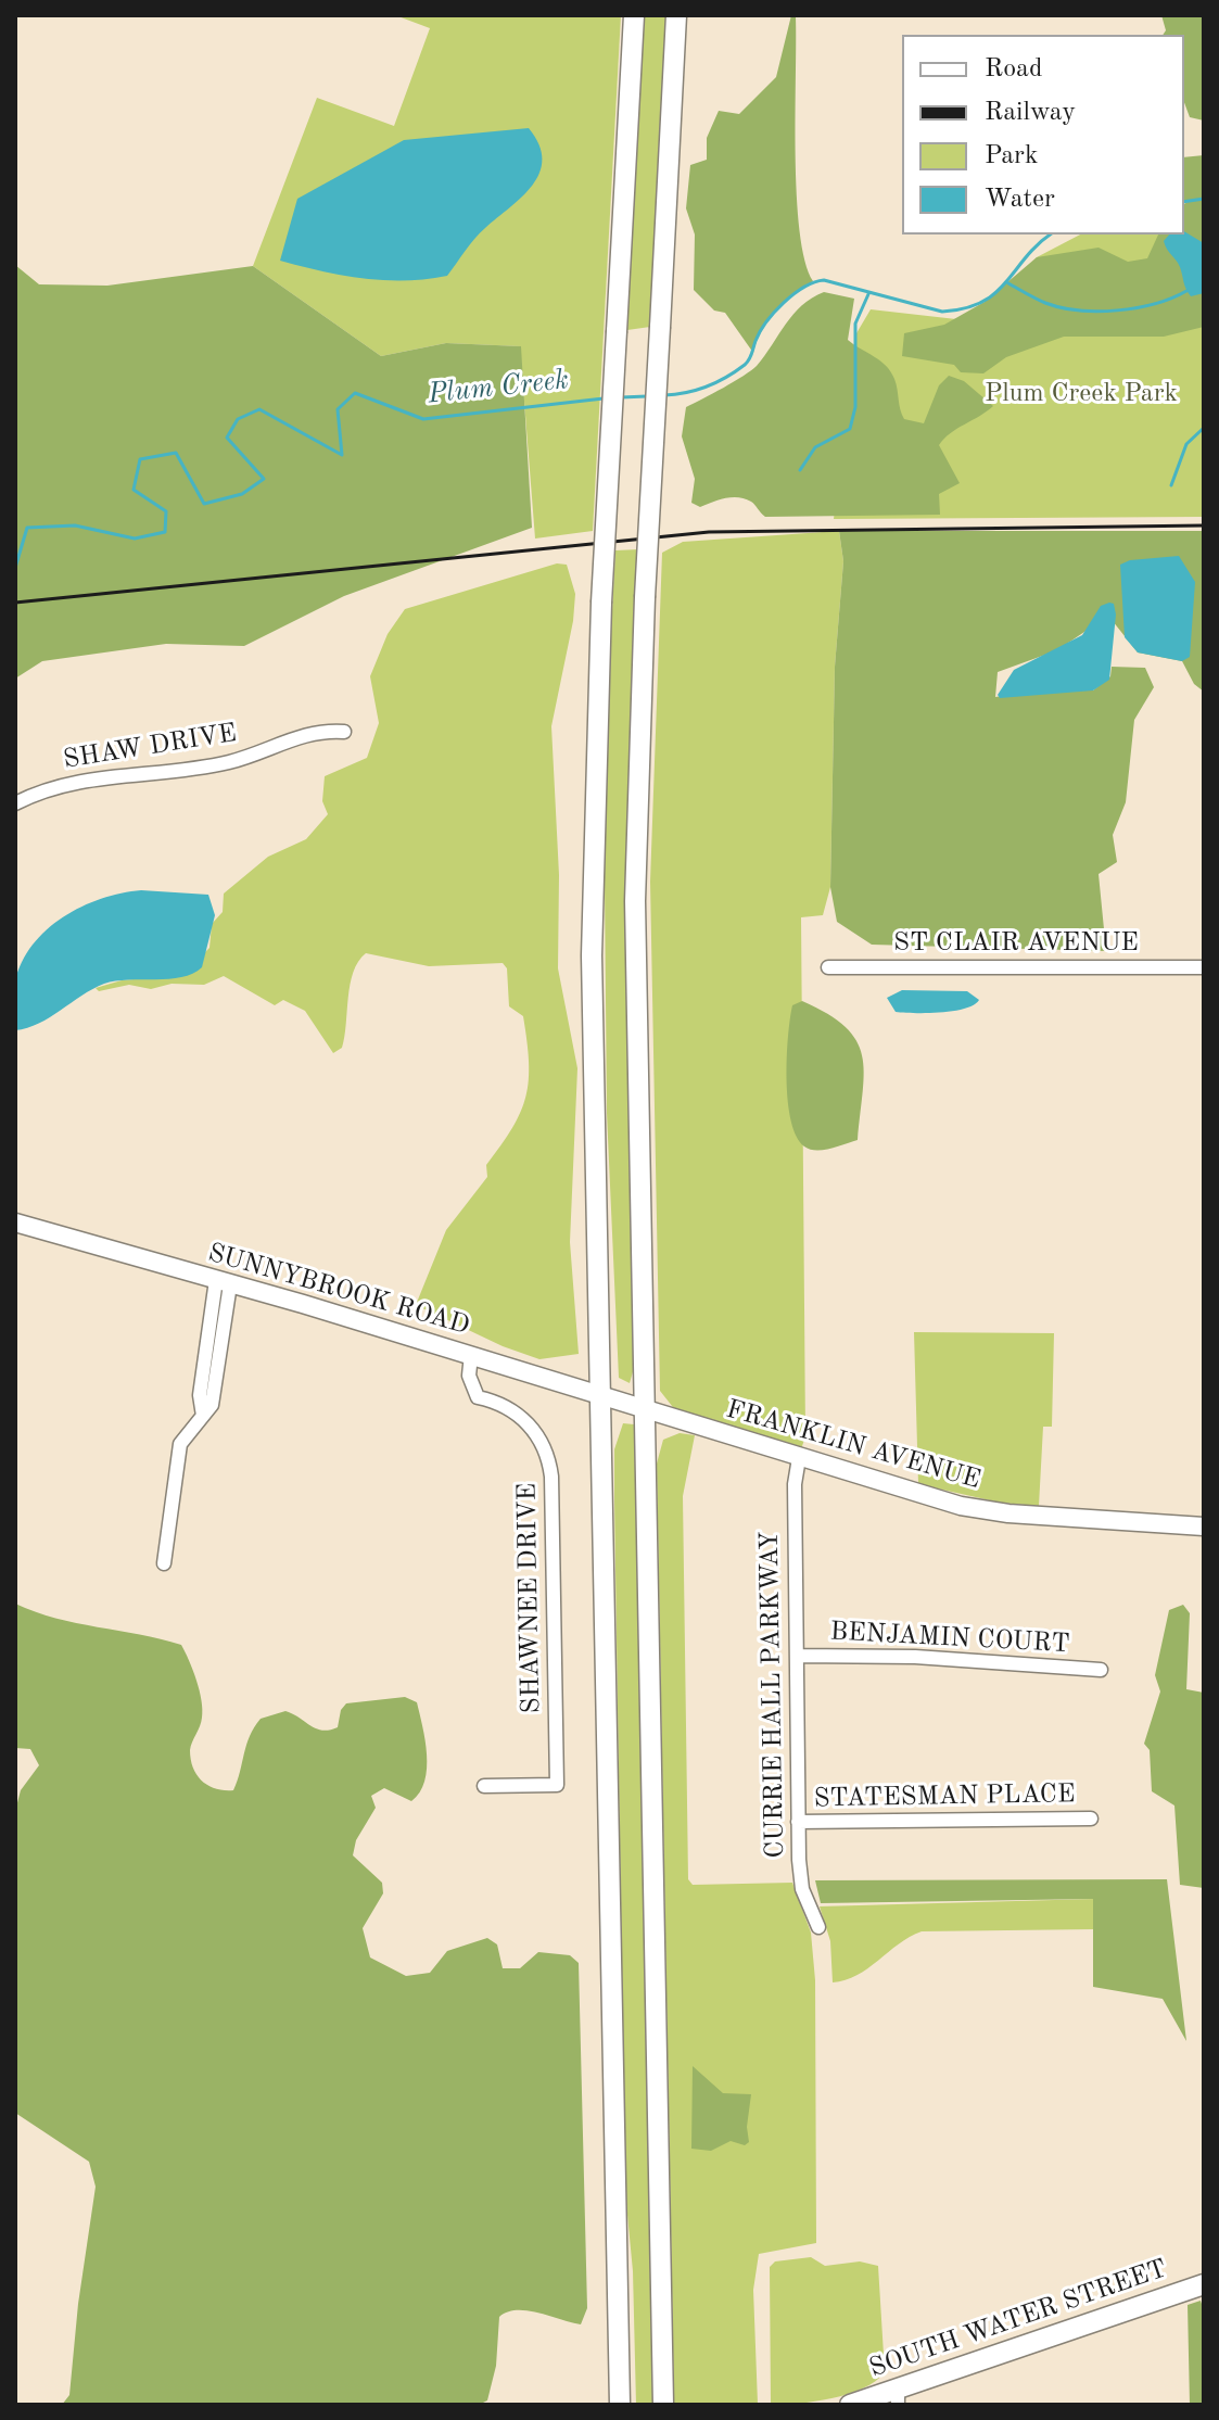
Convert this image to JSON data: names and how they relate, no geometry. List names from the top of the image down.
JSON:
{
  "streets": {
    "main road": ["SOUTH WATER STREET"],
    "street": [
      "SHAW DRIVE",
      "ST CLAIR AVENUE",
      "SUNNYBROOK ROAD",
      "FRANKLIN AVENUE",
      "SHAWNEE DRIVE",
      "BENJAMIN COURT",
      "CURRIE HALL PARKWAY",
      "STATESMAN PLACE"
    ]
  },
  "crossings": [
    ["SUNNYBROOK ROAD", "FRANKLIN AVENUE"],
    ["SUNNYBROOK ROAD", "SHAWNEE DRIVE"],
    ["FRANKLIN AVENUE", "CURRIE HALL PARKWAY"],
    ["BENJAMIN COURT", "CURRIE HALL PARKWAY"],
    ["CURRIE HALL PARKWAY", "STATESMAN PLACE"]
  ],
  "water": ["Plum Creek"],
  "parks": ["Plum Creek Park"],
  "legend": [
    "Road",
    "Railway",
    "Park",
    "Water"
  ]
}
